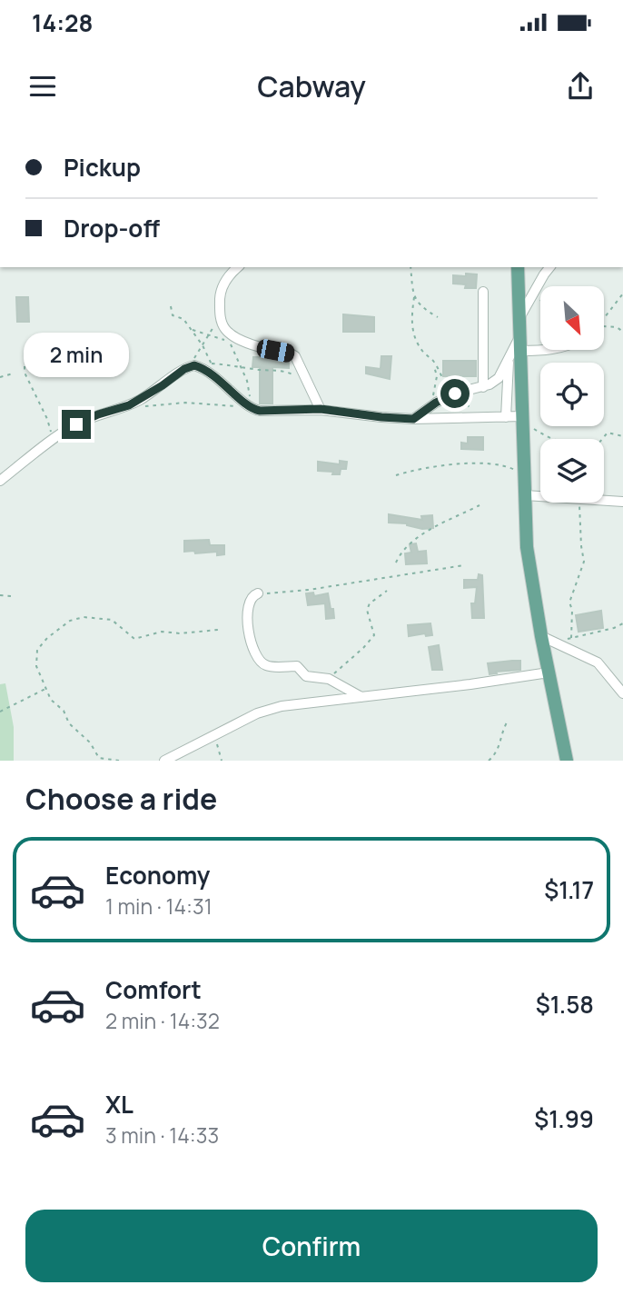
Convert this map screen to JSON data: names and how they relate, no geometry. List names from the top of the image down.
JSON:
{
  "north": "bottom right",
  "page": {
    "status": "14:28",
    "header": "Cabway",
    "banner": ["Pickup", "Drop-off"],
    "bubble": "2 min",
    "heading": "Choose a ride",
    "list": [
      {
        "name": "Economy",
        "note": "1 min · 14:31",
        "value": "$1.17"
      },
      {
        "name": "Comfort",
        "note": "2 min · 14:32",
        "value": "$1.58"
      },
      {
        "name": "XL",
        "note": "3 min · 14:33",
        "value": "$1.99"
      }
    ],
    "buttons": "Confirm"
  }
}
